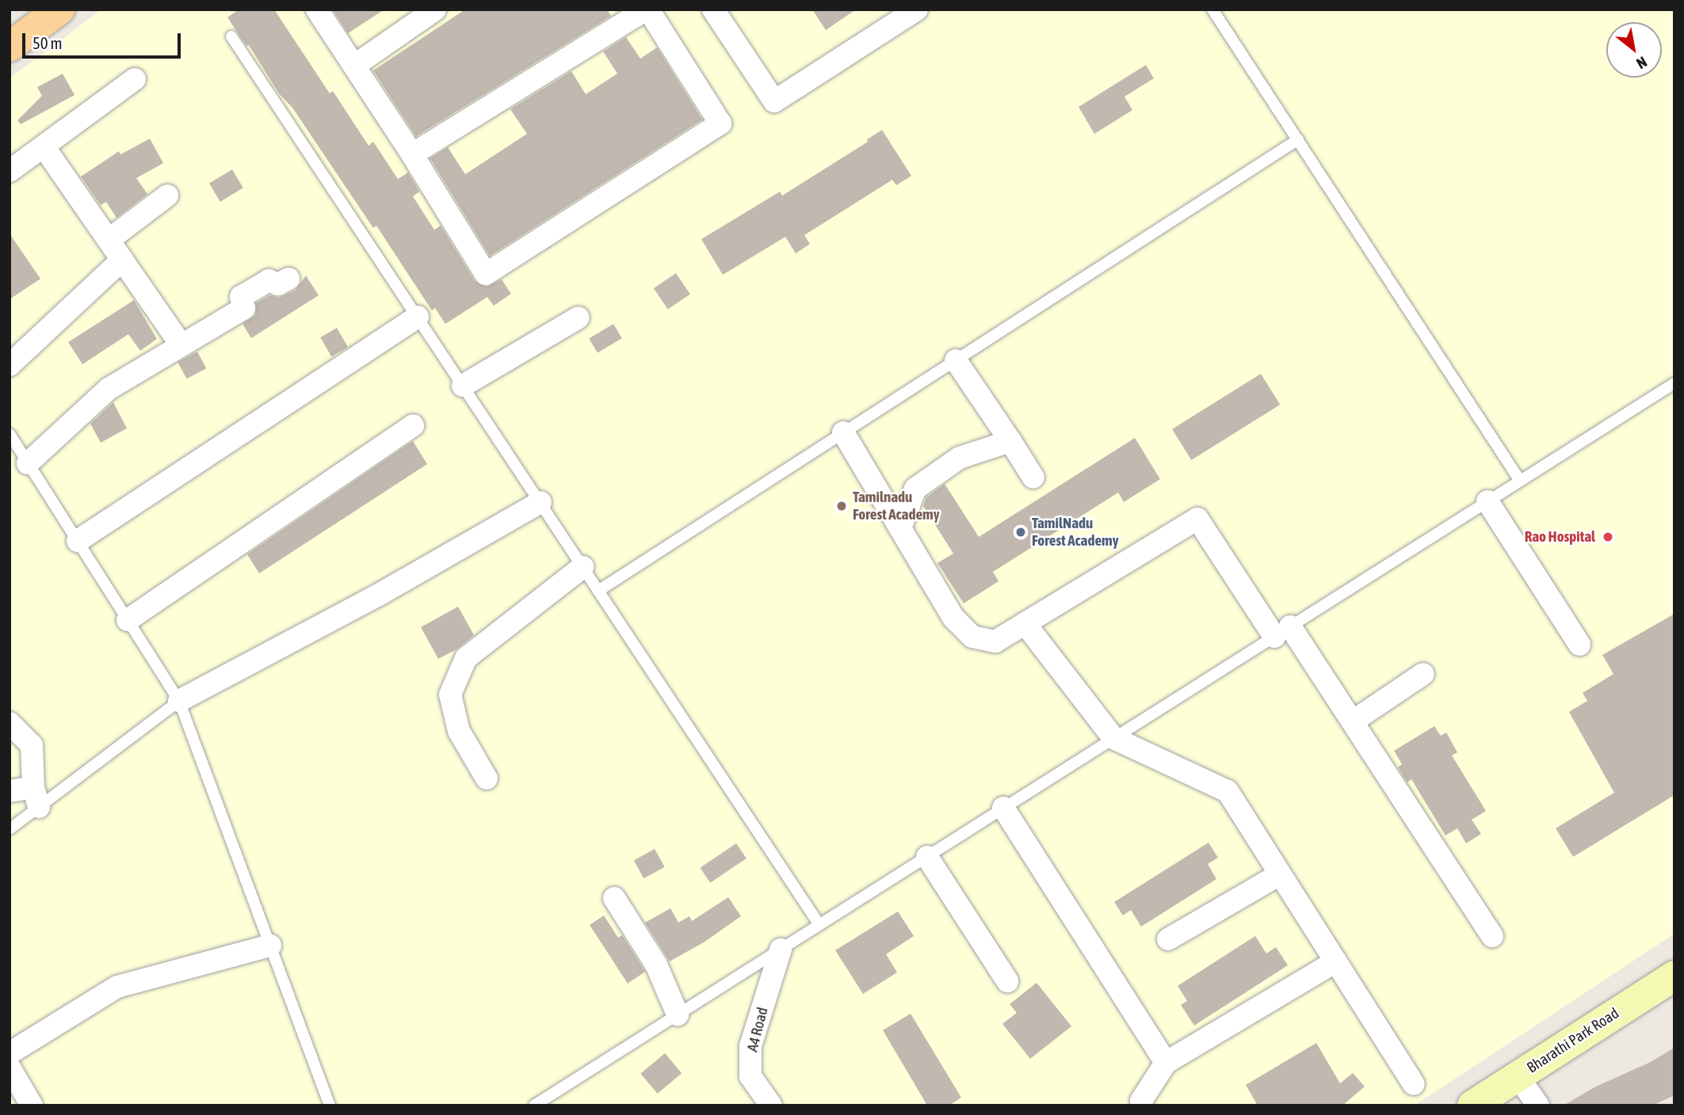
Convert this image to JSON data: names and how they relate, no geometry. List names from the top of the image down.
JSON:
{
  "streets": {
    "main road": ["Bharathi Park Road"],
    "street": ["A4 Road"]
  },
  "places": ["Tamilnadu Forest Academy", "TamilNadu Forest Academy", "Rao Hospital"],
  "scale_bar": "50 m",
  "north": "bottom right"
}
